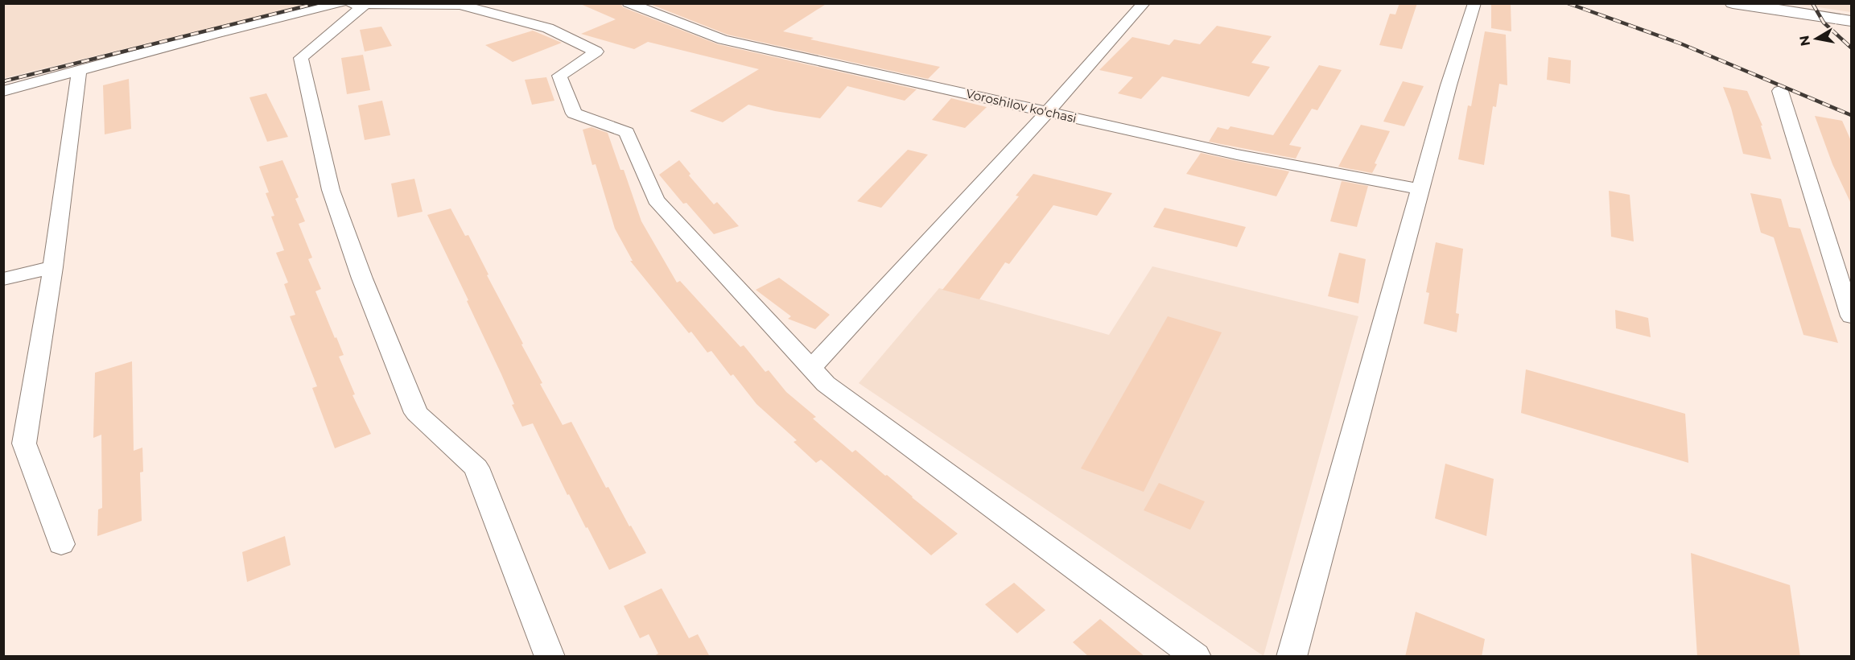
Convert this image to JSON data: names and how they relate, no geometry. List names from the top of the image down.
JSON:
{
  "streets": {
    "street": ["Voroshilov ko'chasi"]
  },
  "north": "left"
}
